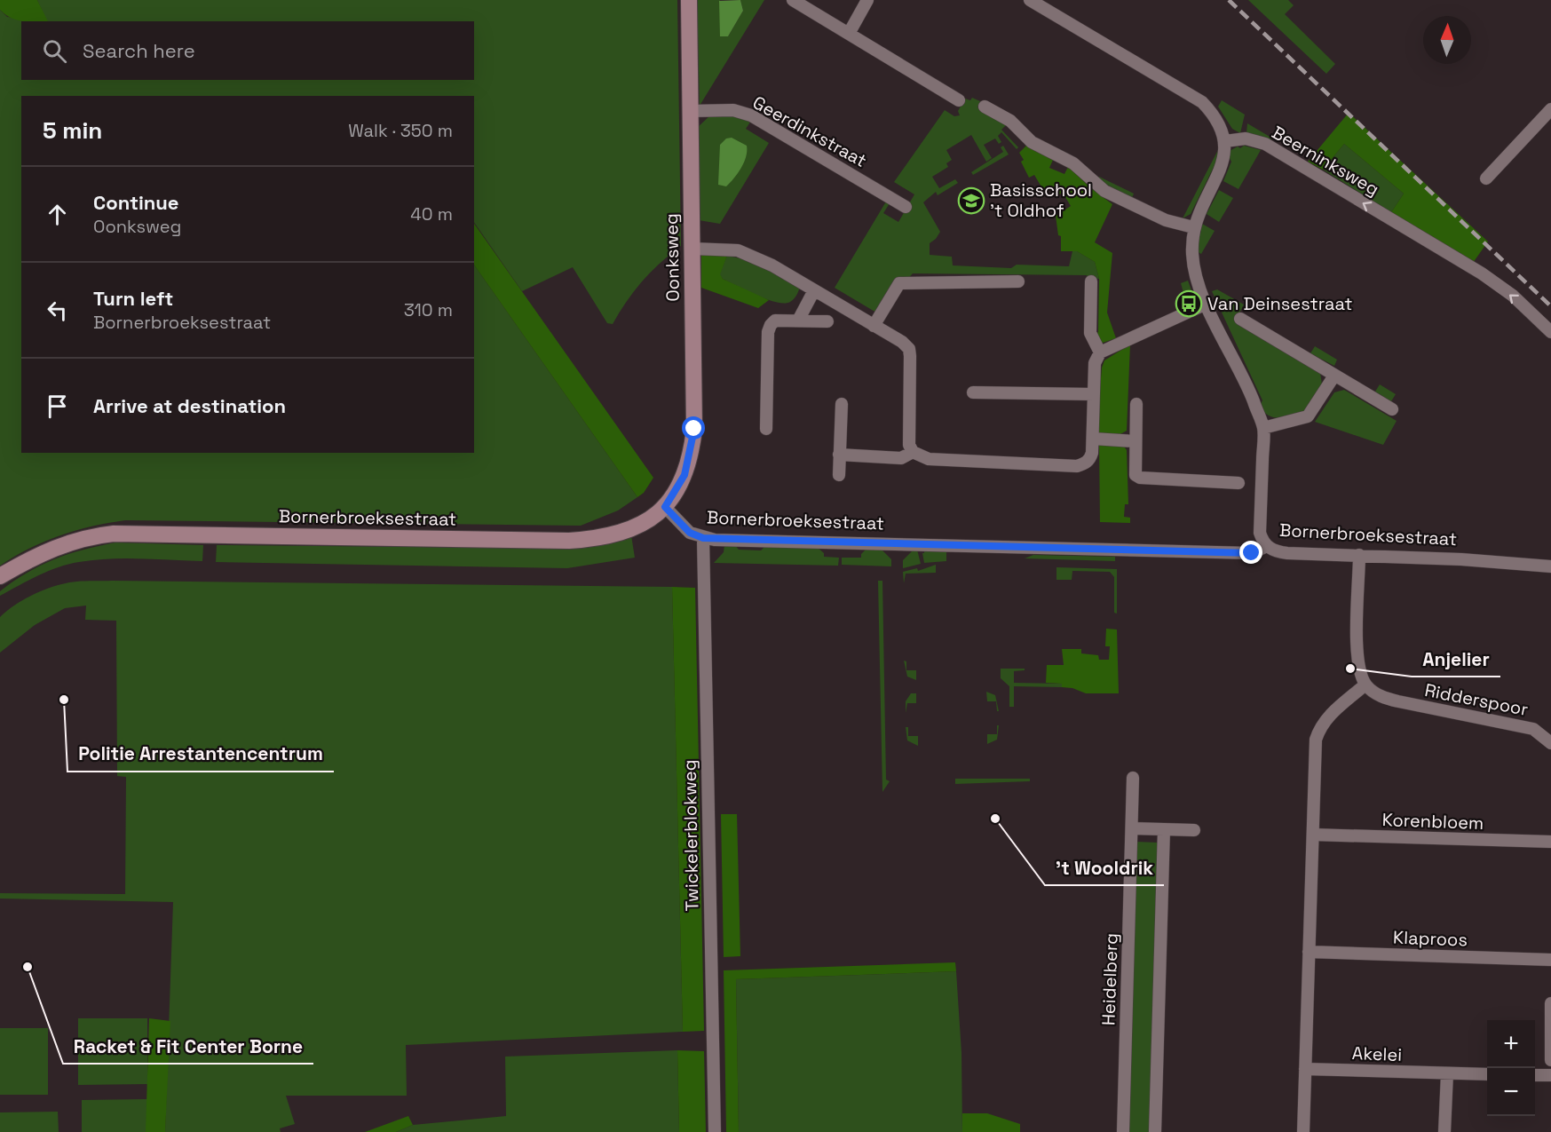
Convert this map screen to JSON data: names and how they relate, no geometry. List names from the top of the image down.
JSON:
{
  "streets": {
    "main road": ["Oonksweg", "Bornerbroeksestraat"],
    "street": [
      "Geerdinkstraat",
      "Beerninksweg",
      "Ridderspoor",
      "Korenbloem",
      "Twickelerblokweg",
      "Klaproos",
      "Heidelberg",
      "Akelei"
    ]
  },
  "crossings": [
    ["Geerdinkstraat", "Oonksweg"],
    ["Oonksweg", "Bornerbroeksestraat"],
    ["Bornerbroeksestraat", "Twickelerblokweg"]
  ],
  "one_way": ["Beerninksweg"],
  "places": {
    "school or university": ["Basisschool 't Oldhof"],
    "bus stop": ["Van Deinsestraat"],
    "other": [
      "Anjelier",
      "Politie Arrestantencentrum",
      "'t Wooldrik",
      "Racket & Fit Center Borne"
    ]
  },
  "north": "top",
  "page": {
    "search": "Search here",
    "heading": ["5 min", "Walk · 350 m"],
    "list": [
      ["Continue", "Oonksweg", "40 m"],
      ["Turn left", "Bornerbroeksestraat", "310 m"],
      "Arrive at destination"
    ],
    "map_buttons": ["+", "−"]
  }
}
